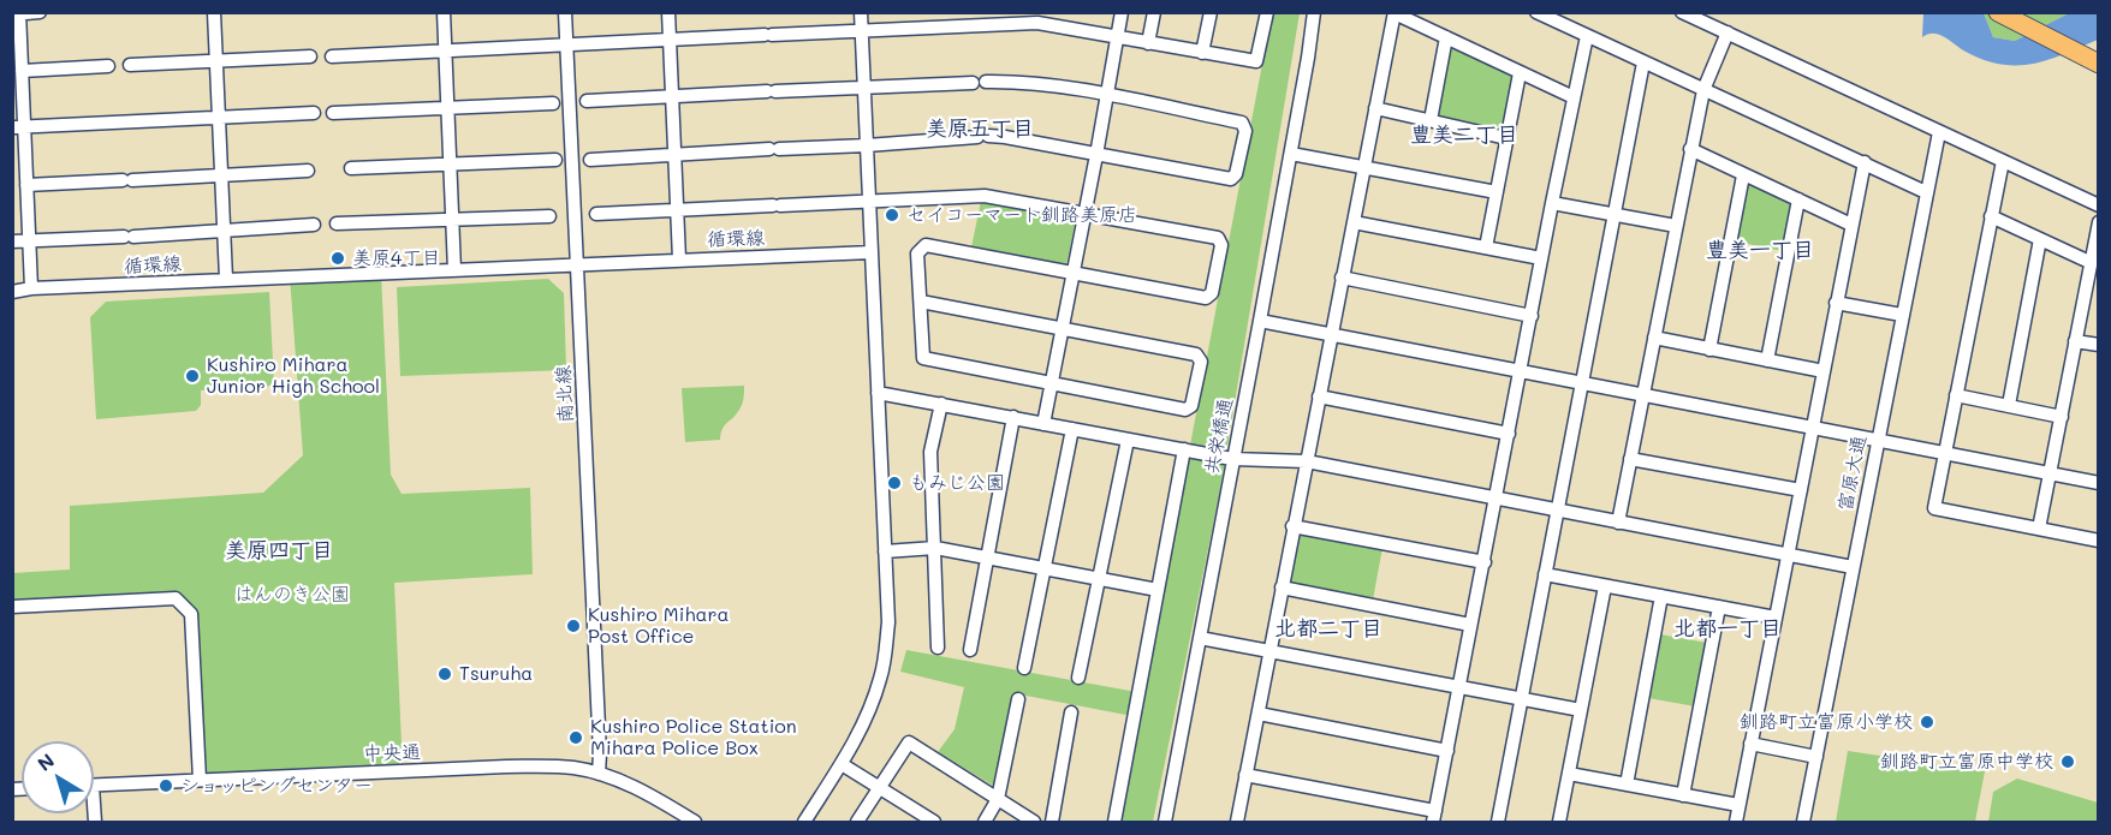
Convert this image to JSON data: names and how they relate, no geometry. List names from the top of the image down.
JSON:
{
  "streets": {
    "street": [
      "循環線",
      "南北線",
      "共栄橋通",
      "富原大通",
      "中央通"
    ]
  },
  "crossings": [
    ["循環線", "南北線"],
    ["南北線", "中央通"]
  ],
  "districts": [
    "美原五丁目",
    "豊美二丁目",
    "豊美一丁目",
    "美原四丁目",
    "北都二丁目",
    "北都一丁目"
  ],
  "parks": ["はんのき公園"],
  "places": [
    "セイコーマート釧路美原店",
    "美原4丁目",
    "Kushiro Mihara Junior High School",
    "もみじ公園",
    "Kushiro Mihara Post Office",
    "Tsuruha",
    "釧路町立富原小学校",
    "Kushiro Police Station Mihara Police Box",
    "釧路町立富原中学校",
    "ショッピングセンター"
  ],
  "north": "top left"
}
